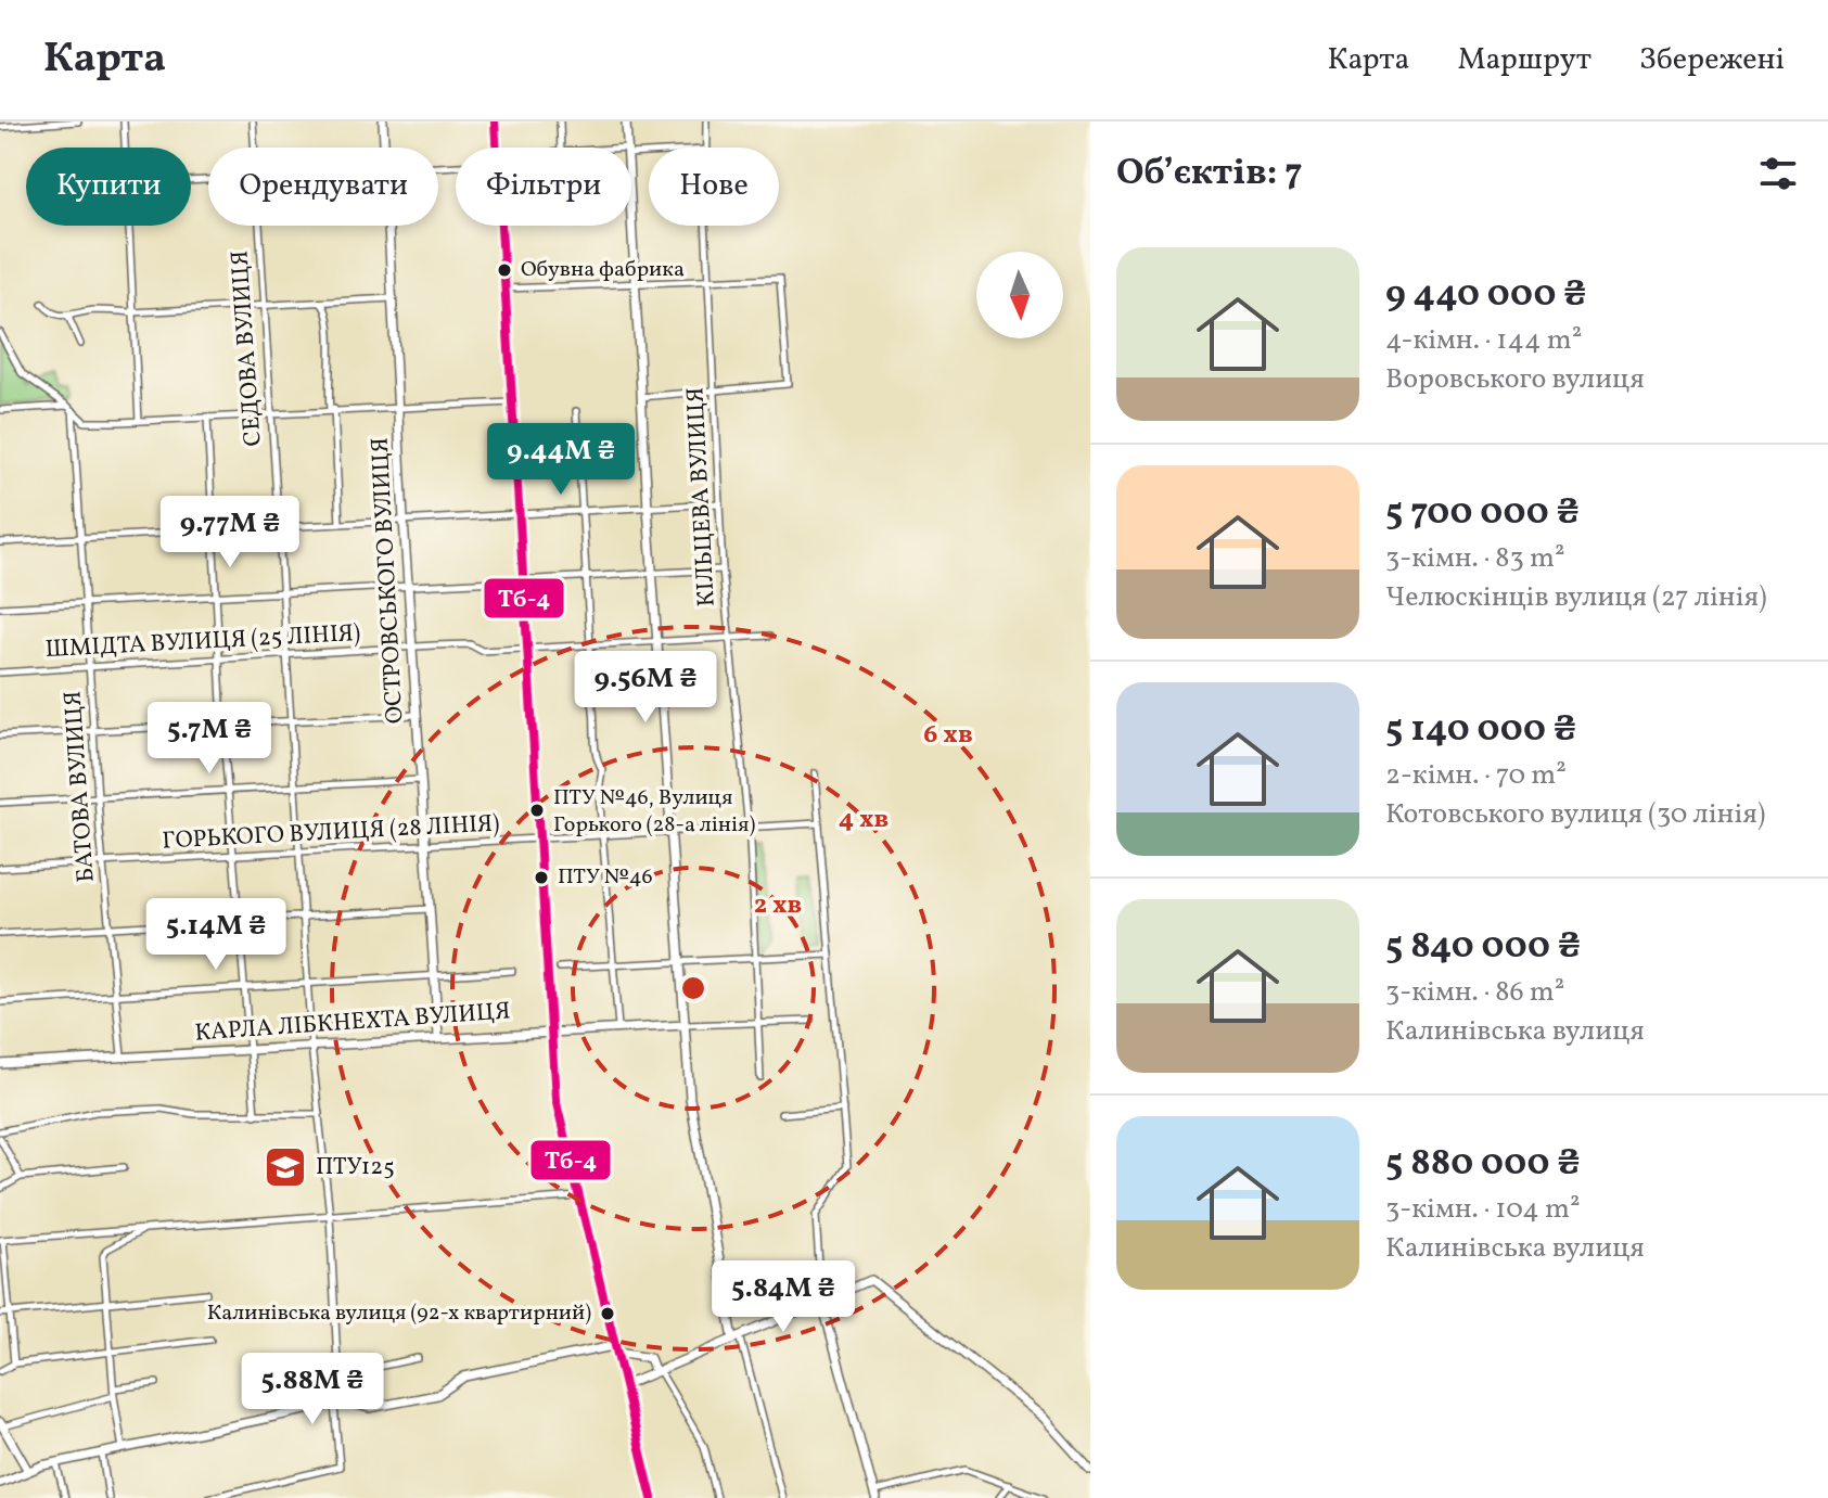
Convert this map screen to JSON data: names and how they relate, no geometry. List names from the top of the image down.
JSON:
{
  "streets": {
    "street": [
      "СЕДОВА ВУЛИЦЯ",
      "КІЛЬЦЕВА ВУЛИЦЯ",
      "ОСТРОВСЬКОГО ВУЛИЦЯ",
      "ШМІДТА ВУЛИЦЯ (25 ЛIНIЯ)",
      "БАТОВА ВУЛИЦЯ",
      "ГОРЬКОГО ВУЛИЦЯ (28 ЛIНIЯ)",
      "КАРЛА ЛІБКНЕХТА ВУЛИЦЯ"
    ]
  },
  "crossings": [
    ["СЕДОВА ВУЛИЦЯ", "ШМІДТА ВУЛИЦЯ (25 ЛIНIЯ)"],
    ["СЕДОВА ВУЛИЦЯ", "ГОРЬКОГО ВУЛИЦЯ (28 ЛIНIЯ)"],
    ["СЕДОВА ВУЛИЦЯ", "КАРЛА ЛІБКНЕХТА ВУЛИЦЯ"],
    ["КІЛЬЦЕВА ВУЛИЦЯ", "ШМІДТА ВУЛИЦЯ (25 ЛIНIЯ)"],
    ["КІЛЬЦЕВА ВУЛИЦЯ", "ГОРЬКОГО ВУЛИЦЯ (28 ЛIНIЯ)"],
    ["КІЛЬЦЕВА ВУЛИЦЯ", "КАРЛА ЛІБКНЕХТА ВУЛИЦЯ"],
    ["ОСТРОВСЬКОГО ВУЛИЦЯ", "ШМІДТА ВУЛИЦЯ (25 ЛIНIЯ)"],
    ["ОСТРОВСЬКОГО ВУЛИЦЯ", "ГОРЬКОГО ВУЛИЦЯ (28 ЛIНIЯ)"],
    ["ОСТРОВСЬКОГО ВУЛИЦЯ", "КАРЛА ЛІБКНЕХТА ВУЛИЦЯ"],
    ["ШМІДТА ВУЛИЦЯ (25 ЛIНIЯ)", "БАТОВА ВУЛИЦЯ"],
    ["БАТОВА ВУЛИЦЯ", "ГОРЬКОГО ВУЛИЦЯ (28 ЛIНIЯ)"],
    ["БАТОВА ВУЛИЦЯ", "КАРЛА ЛІБКНЕХТА ВУЛИЦЯ"]
  ],
  "places": {
    "other": [
      "Обувна фабрика",
      "ПТУ №46, Вулиця Горького (28-а лінія)",
      "ПТУ №46",
      "Калинівська вулиця (92-х квартирний)"
    ],
    "school or university": ["ПТУ125"]
  },
  "lines": ["transit line Тб-4"],
  "north": "bottom",
  "page": {
    "header": "Карта",
    "nav": ["Карта", "Маршрут", "Збережені"],
    "heading": "Об’єктів: 7",
    "chip": [
      "Купити",
      "Орендувати",
      "Фільтри",
      "Нове"
    ],
    "list": [
      {
        "name": "9 440 000 ₴",
        "note": "4-кімн. · 144 m² · Воровського вулиця"
      },
      {
        "name": "5 700 000 ₴",
        "note": "3-кімн. · 83 m² · Челюскінців вулиця (27 лiнiя)"
      },
      {
        "name": "5 140 000 ₴",
        "note": "2-кімн. · 70 m² · Котовського вулиця (30 лiнiя)"
      },
      {
        "name": "5 840 000 ₴",
        "note": "3-кімн. · 86 m² · Калинівська вулиця"
      },
      {
        "name": "5 880 000 ₴",
        "note": "3-кімн. · 104 m² · Калинівська вулиця"
      }
    ],
    "price": [
      "9.44M ₴",
      "9.77M ₴",
      "9.56M ₴",
      "5.7M ₴",
      "5.14M ₴",
      "5.84M ₴",
      "5.88M ₴"
    ]
  },
  "rings": ["6 хв", "4 хв", "2 хв"]
}
